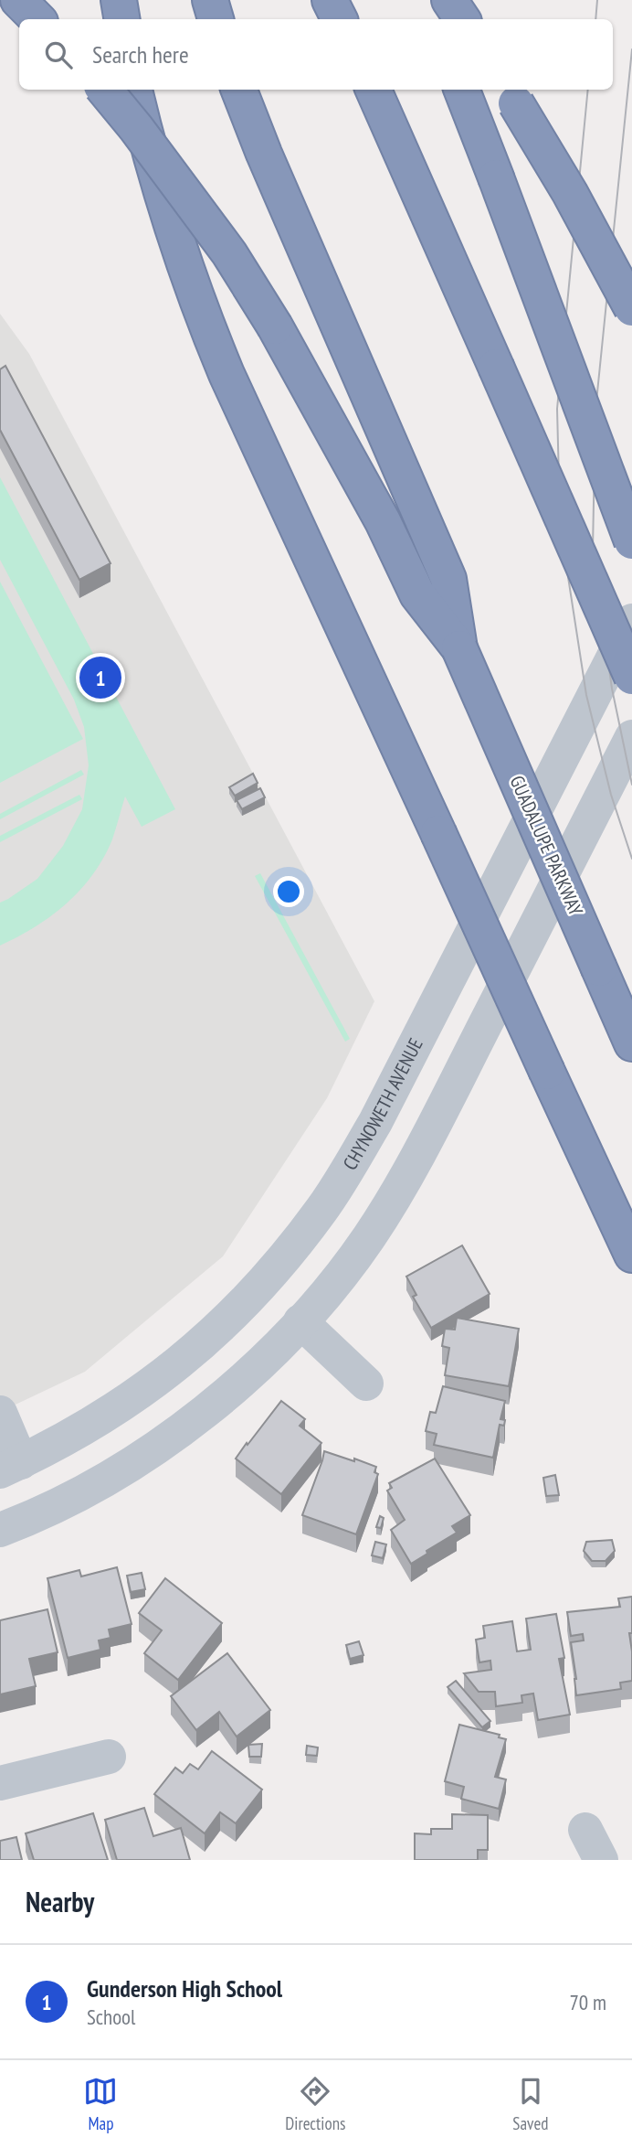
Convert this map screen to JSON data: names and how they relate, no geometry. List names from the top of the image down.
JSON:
{
  "streets": {
    "highway": ["GUADALUPE PARKWAY"],
    "street": ["CHYNOWETH AVENUE"]
  },
  "page": {
    "search": "Search here",
    "pins": "1",
    "heading": "Nearby",
    "list": [
      {
        "mark": "1",
        "name": "Gunderson High School",
        "note": "School",
        "value": "70 m"
      }
    ],
    "nav": ["Map", "Directions", "Saved"]
  }
}
